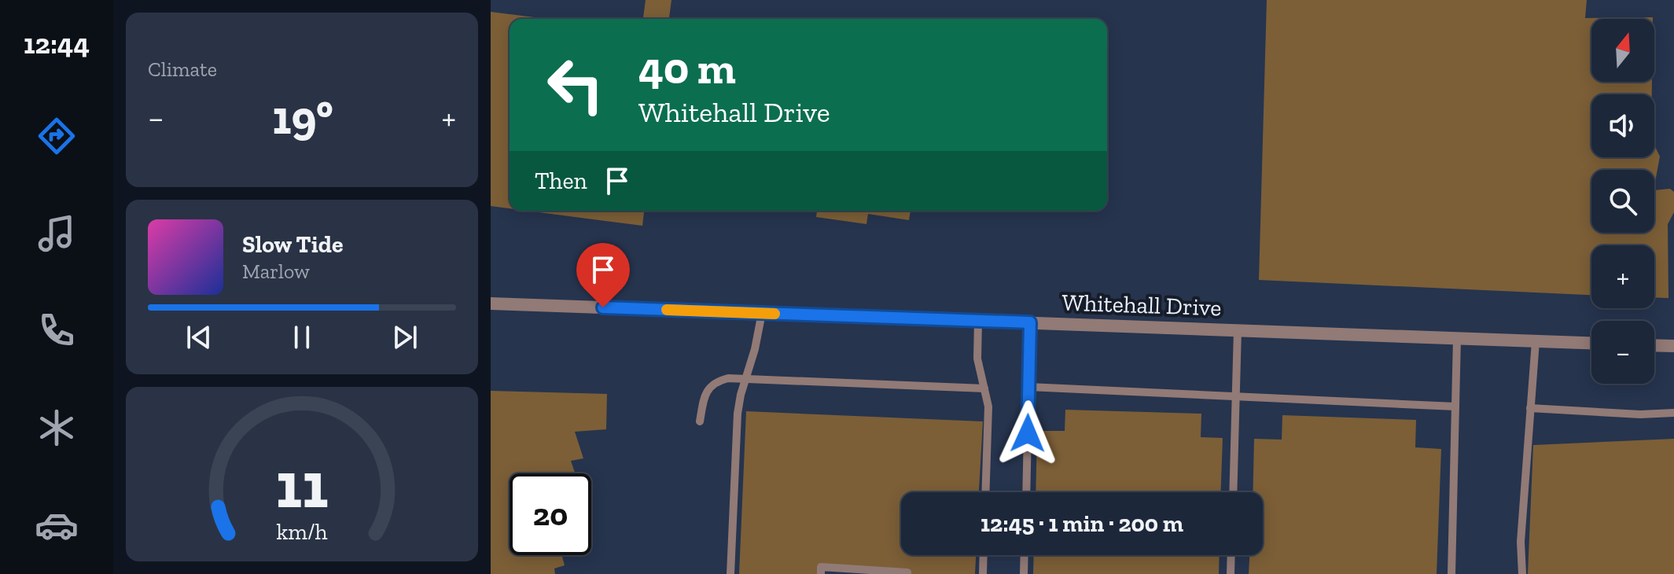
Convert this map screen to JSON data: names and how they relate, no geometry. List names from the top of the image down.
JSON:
{
  "streets": {
    "street": ["Whitehall Drive"]
  },
  "north": "top",
  "page": {
    "tabs": "12:44",
    "tile": "Climate",
    "map_buttons": ["+", "−"],
    "turn": ["40 m", "Whitehall Drive"],
    "heat": ["−", "19°", "+"],
    "then": "Then",
    "song": ["Slow Tide", "Marlow"],
    "limit": "20",
    "trip": "12:45 · 1 min · 200 m",
    "gauge": ["11", "km/h"]
  }
}
